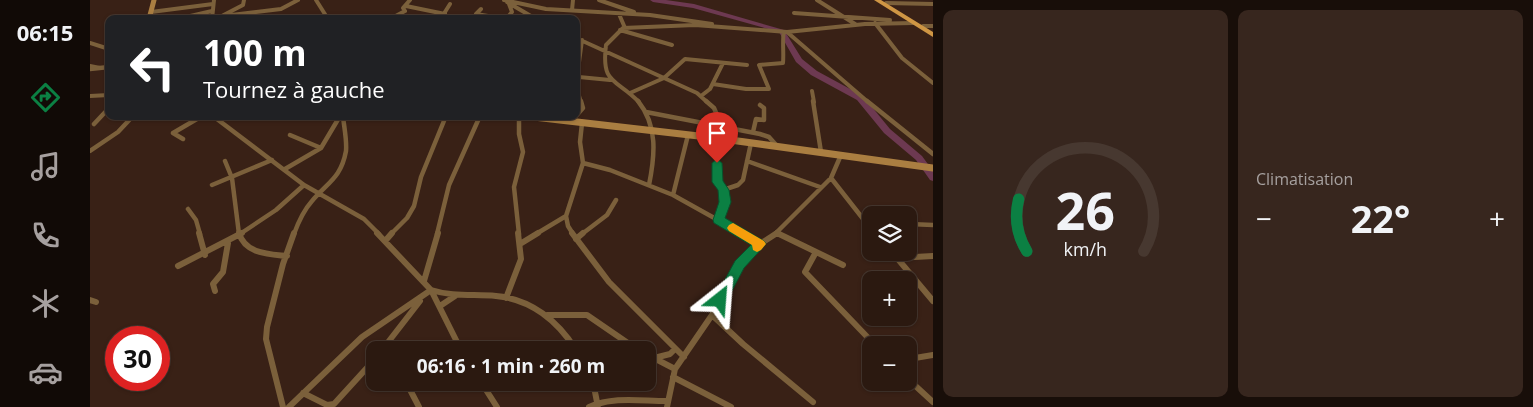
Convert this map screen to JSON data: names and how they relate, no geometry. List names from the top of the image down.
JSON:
{
  "page": {
    "tabs": "06:15",
    "tile": "Climatisation",
    "turn": ["100 m", "Tournez à gauche"],
    "heat": ["−", "22°", "+"],
    "map_buttons": ["+", "−"],
    "limit": "30",
    "trip": "06:16 · 1 min · 260 m",
    "gauge": ["26", "km/h"]
  }
}
